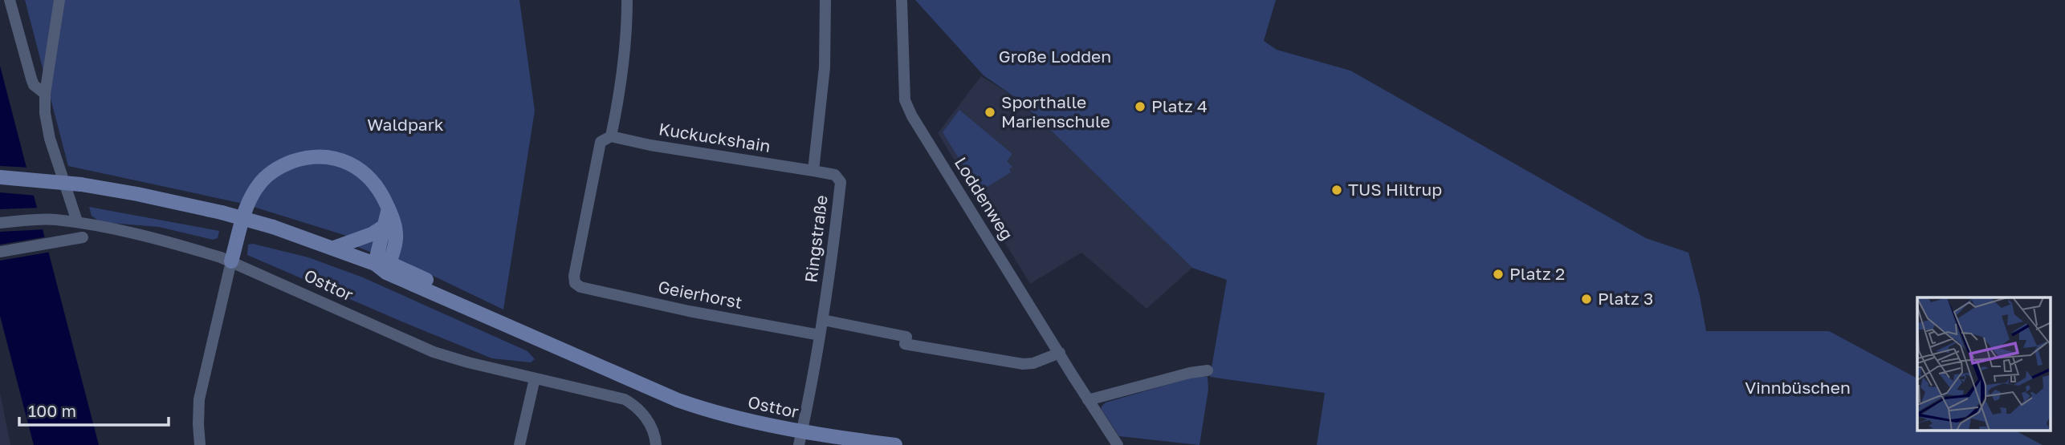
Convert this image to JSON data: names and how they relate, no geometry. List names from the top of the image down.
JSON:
{
  "streets": {
    "main road": ["Osttor"],
    "street": [
      "Kuckuckshain",
      "Loddenweg",
      "Ringstraße",
      "Geierhorst"
    ]
  },
  "crossings": [
    ["Kuckuckshain", "Ringstraße"],
    ["Kuckuckshain", "Geierhorst"],
    ["Ringstraße", "Osttor"],
    ["Ringstraße", "Geierhorst"]
  ],
  "parks": ["Große Lodden", "Waldpark", "Vinnbüschen"],
  "places": [
    "Platz 4",
    "Sporthalle Marienschule",
    "TUS Hiltrup",
    "Platz 2",
    "Platz 3"
  ],
  "scale_bar": "100 m"
}
